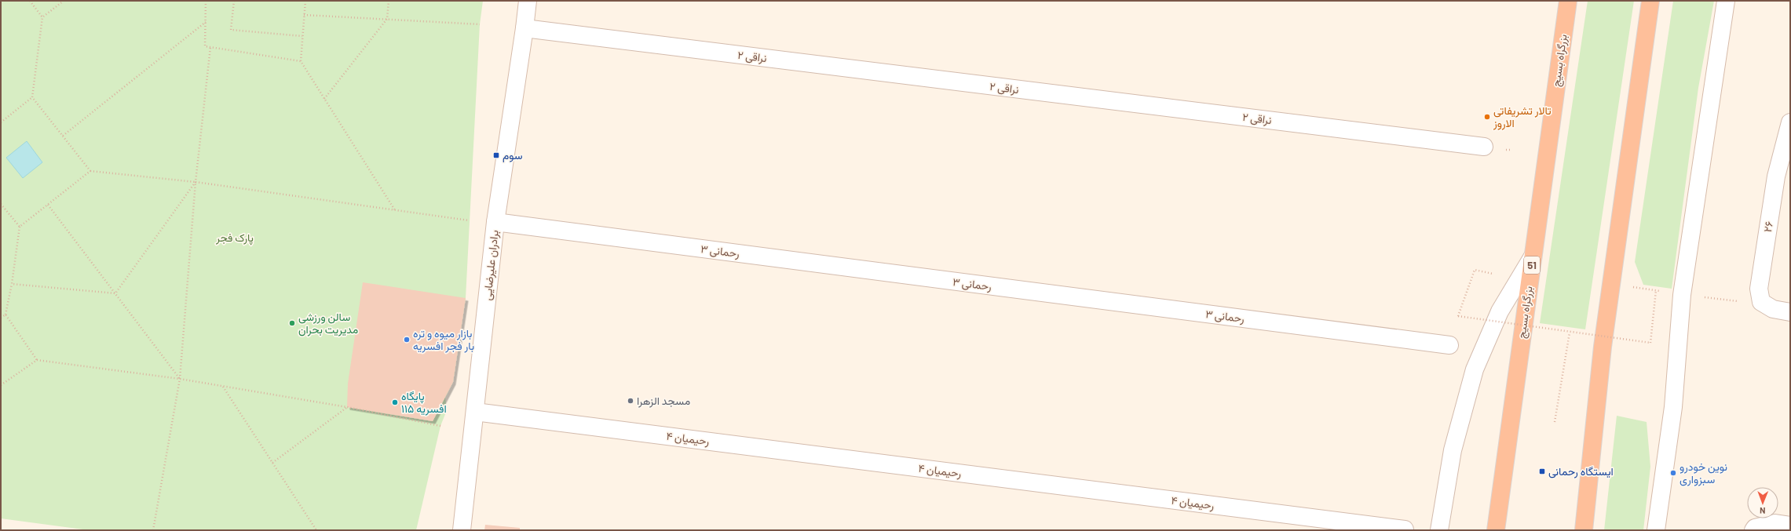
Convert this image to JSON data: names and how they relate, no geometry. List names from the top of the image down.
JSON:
{
  "streets": {
    "highway": ["بزرگراه بسیج", "51"],
    "street": [
      "نراقی ۲",
      "۲۶",
      "رحمانی ۳",
      "برادران علیرضایی",
      "رحیمیان ۴"
    ]
  },
  "crossings": [
    ["نراقی ۲", "برادران علیرضایی"],
    ["رحمانی ۳", "برادران علیرضایی"],
    ["برادران علیرضایی", "رحیمیان ۴"]
  ],
  "parks": ["پارک فجر"],
  "places": {
    "other": [
      "تالار تشریفاتی الاروز",
      "سالن ورزشی مدیریت بحران",
      "بازار میوه و تره بار فجر افسریه",
      "مسجد الزهرا",
      "پایگاه ۱۱۵ افسریه",
      "نوین خودرو سبزواری"
    ],
    "transit": ["سوم", "ایستگاه رحمانی"]
  },
  "north": "bottom"
}
